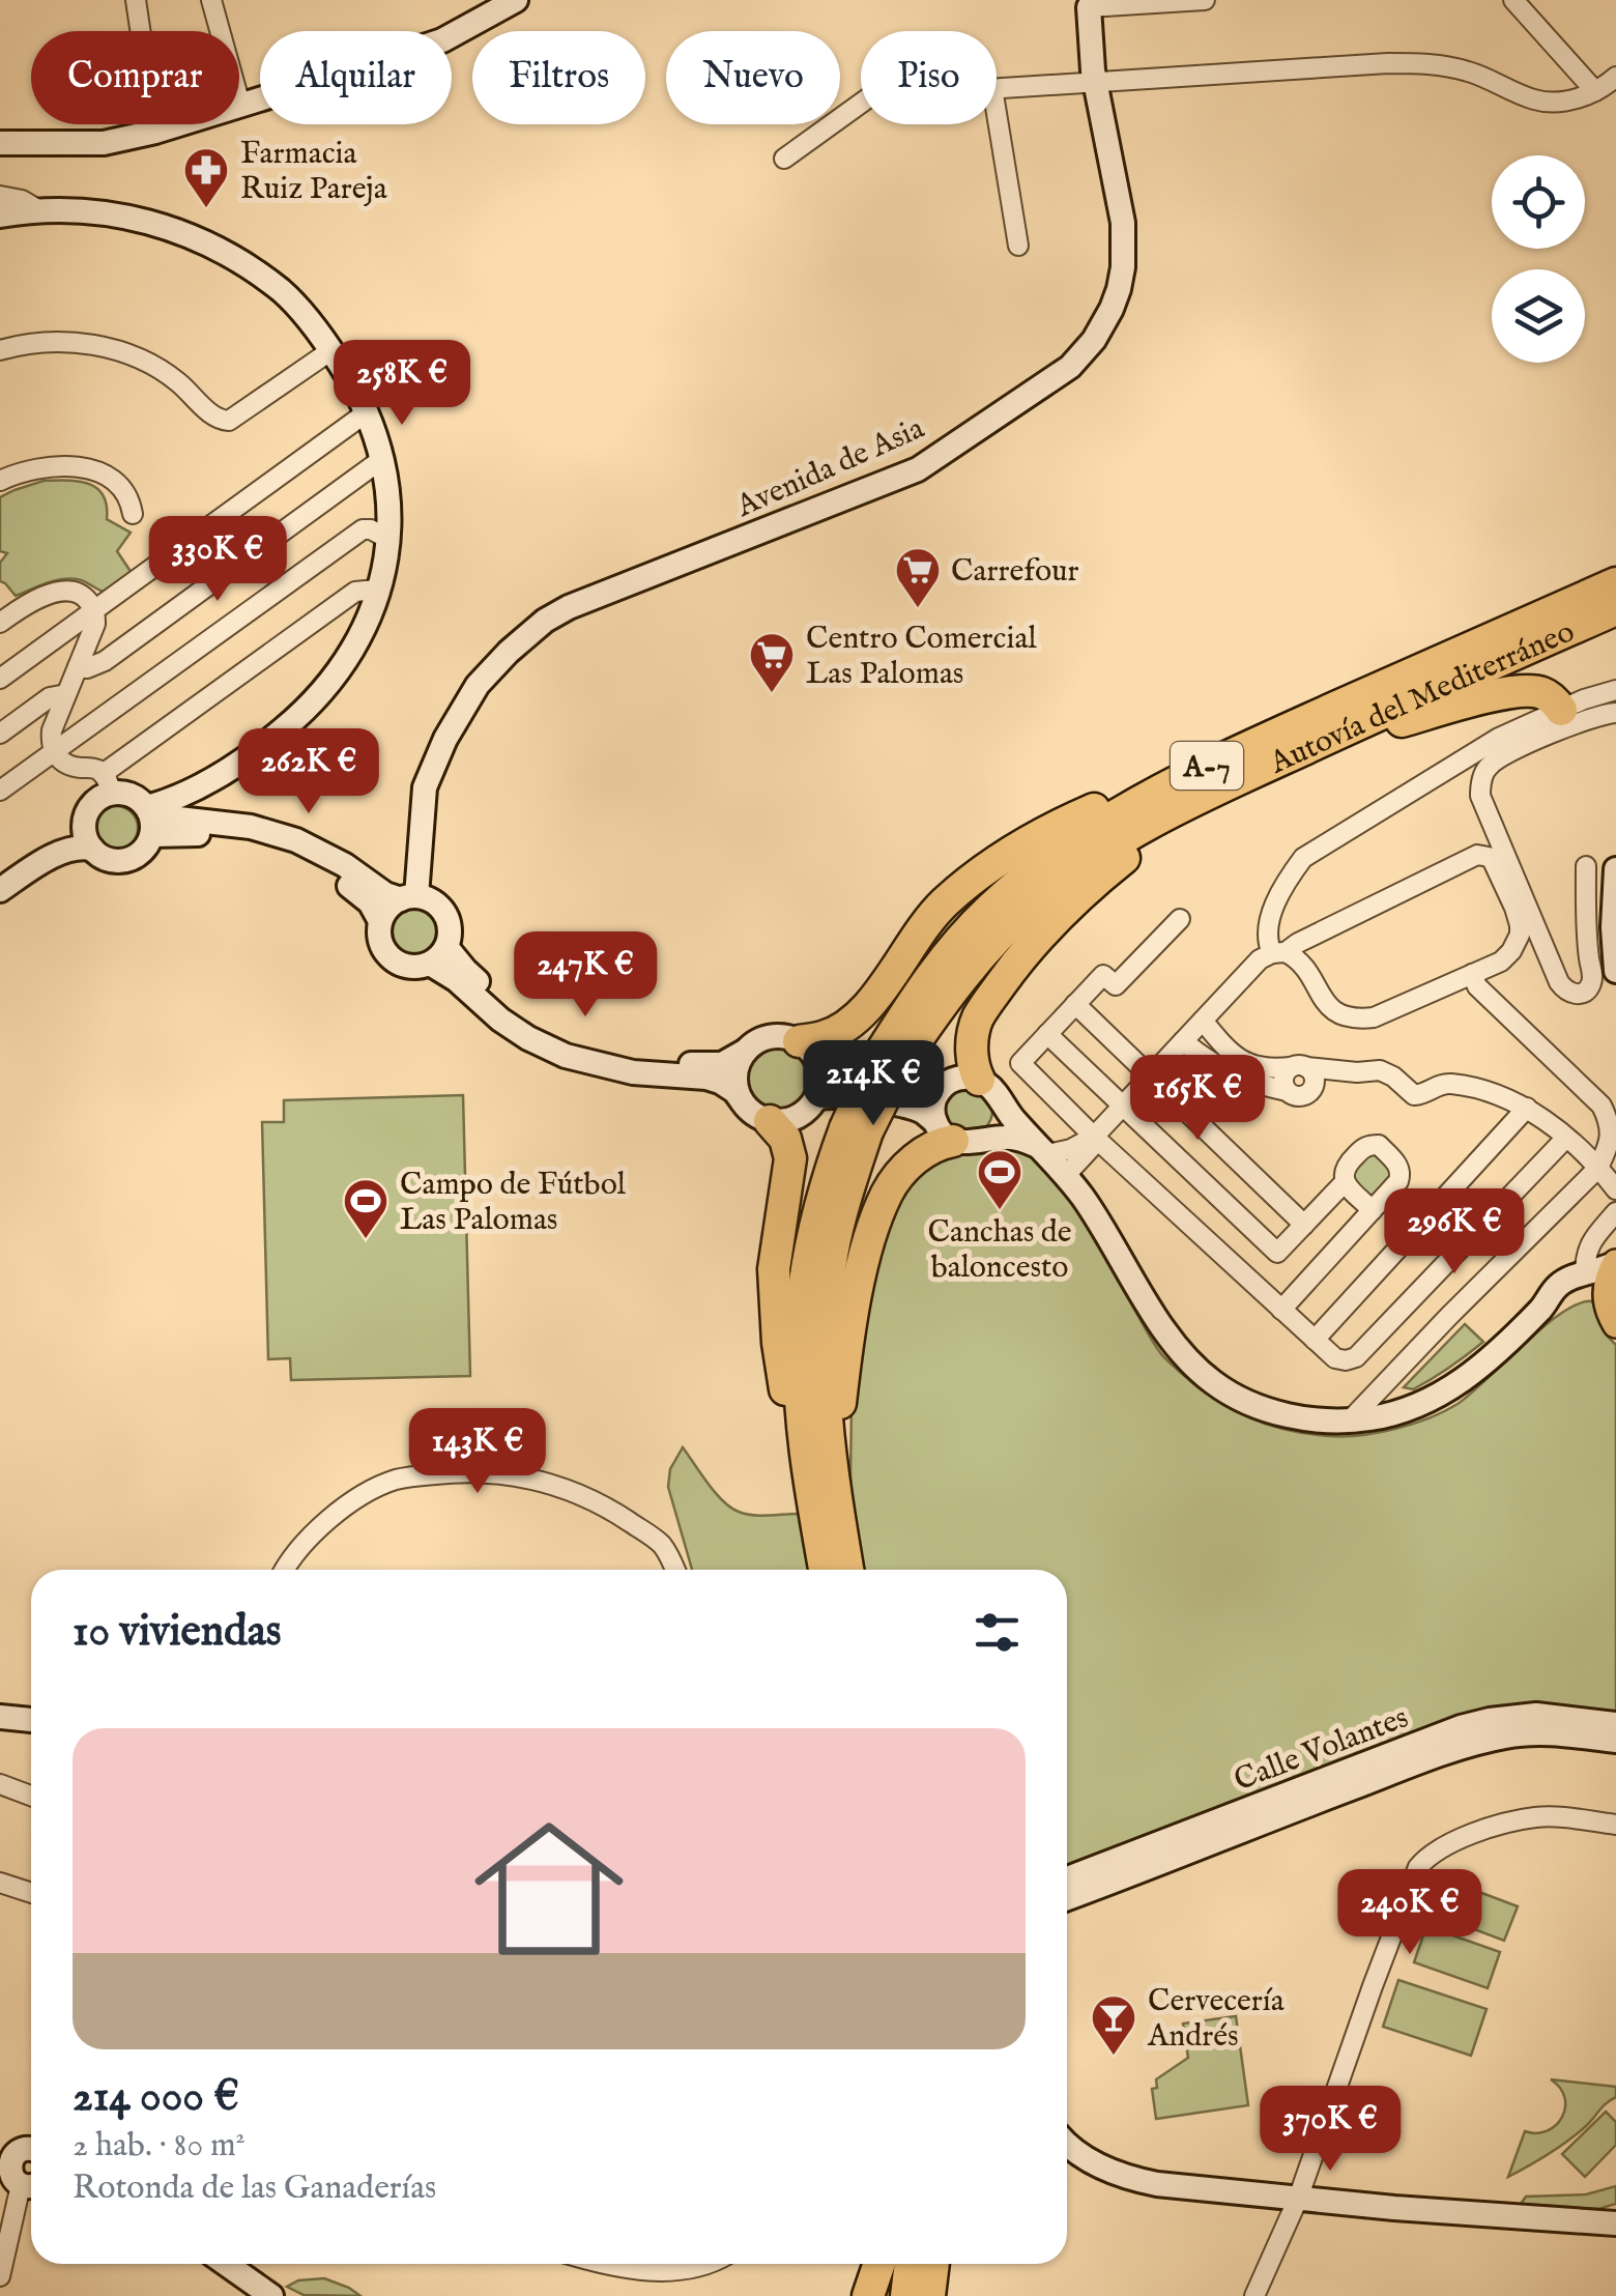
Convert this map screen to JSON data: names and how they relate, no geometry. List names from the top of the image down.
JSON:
{
  "streets": {
    "highway": ["Autovía del Mediterráneo", "A-7"],
    "street": ["Avenida de Asia", "Calle Volantes"]
  },
  "crossings": [
    ["Autovía del Mediterráneo", "A-7"]
  ],
  "places": {
    "pharmacy": ["Farmacia Ruiz Pareja"],
    "supermarket": ["Carrefour", "Centro Comercial Las Palomas"],
    "sports": ["Canchas de baloncesto", "Campo de Fútbol Las Palomas"],
    "bar": ["Cervecería Andrés"]
  },
  "page": {
    "chip": [
      "Comprar",
      "Alquilar",
      "Filtros",
      "Nuevo",
      "Piso"
    ],
    "price": [
      "258K €",
      "330K €",
      "262K €",
      "247K €",
      "214K €",
      "165K €",
      "296K €",
      "143K €",
      "240K €",
      "370K €"
    ],
    "heading": "10 viviendas",
    "list": [
      {
        "name": "214 000 €",
        "note": "2 hab. · 80 m² · Rotonda de las Ganaderías"
      }
    ]
  }
}
